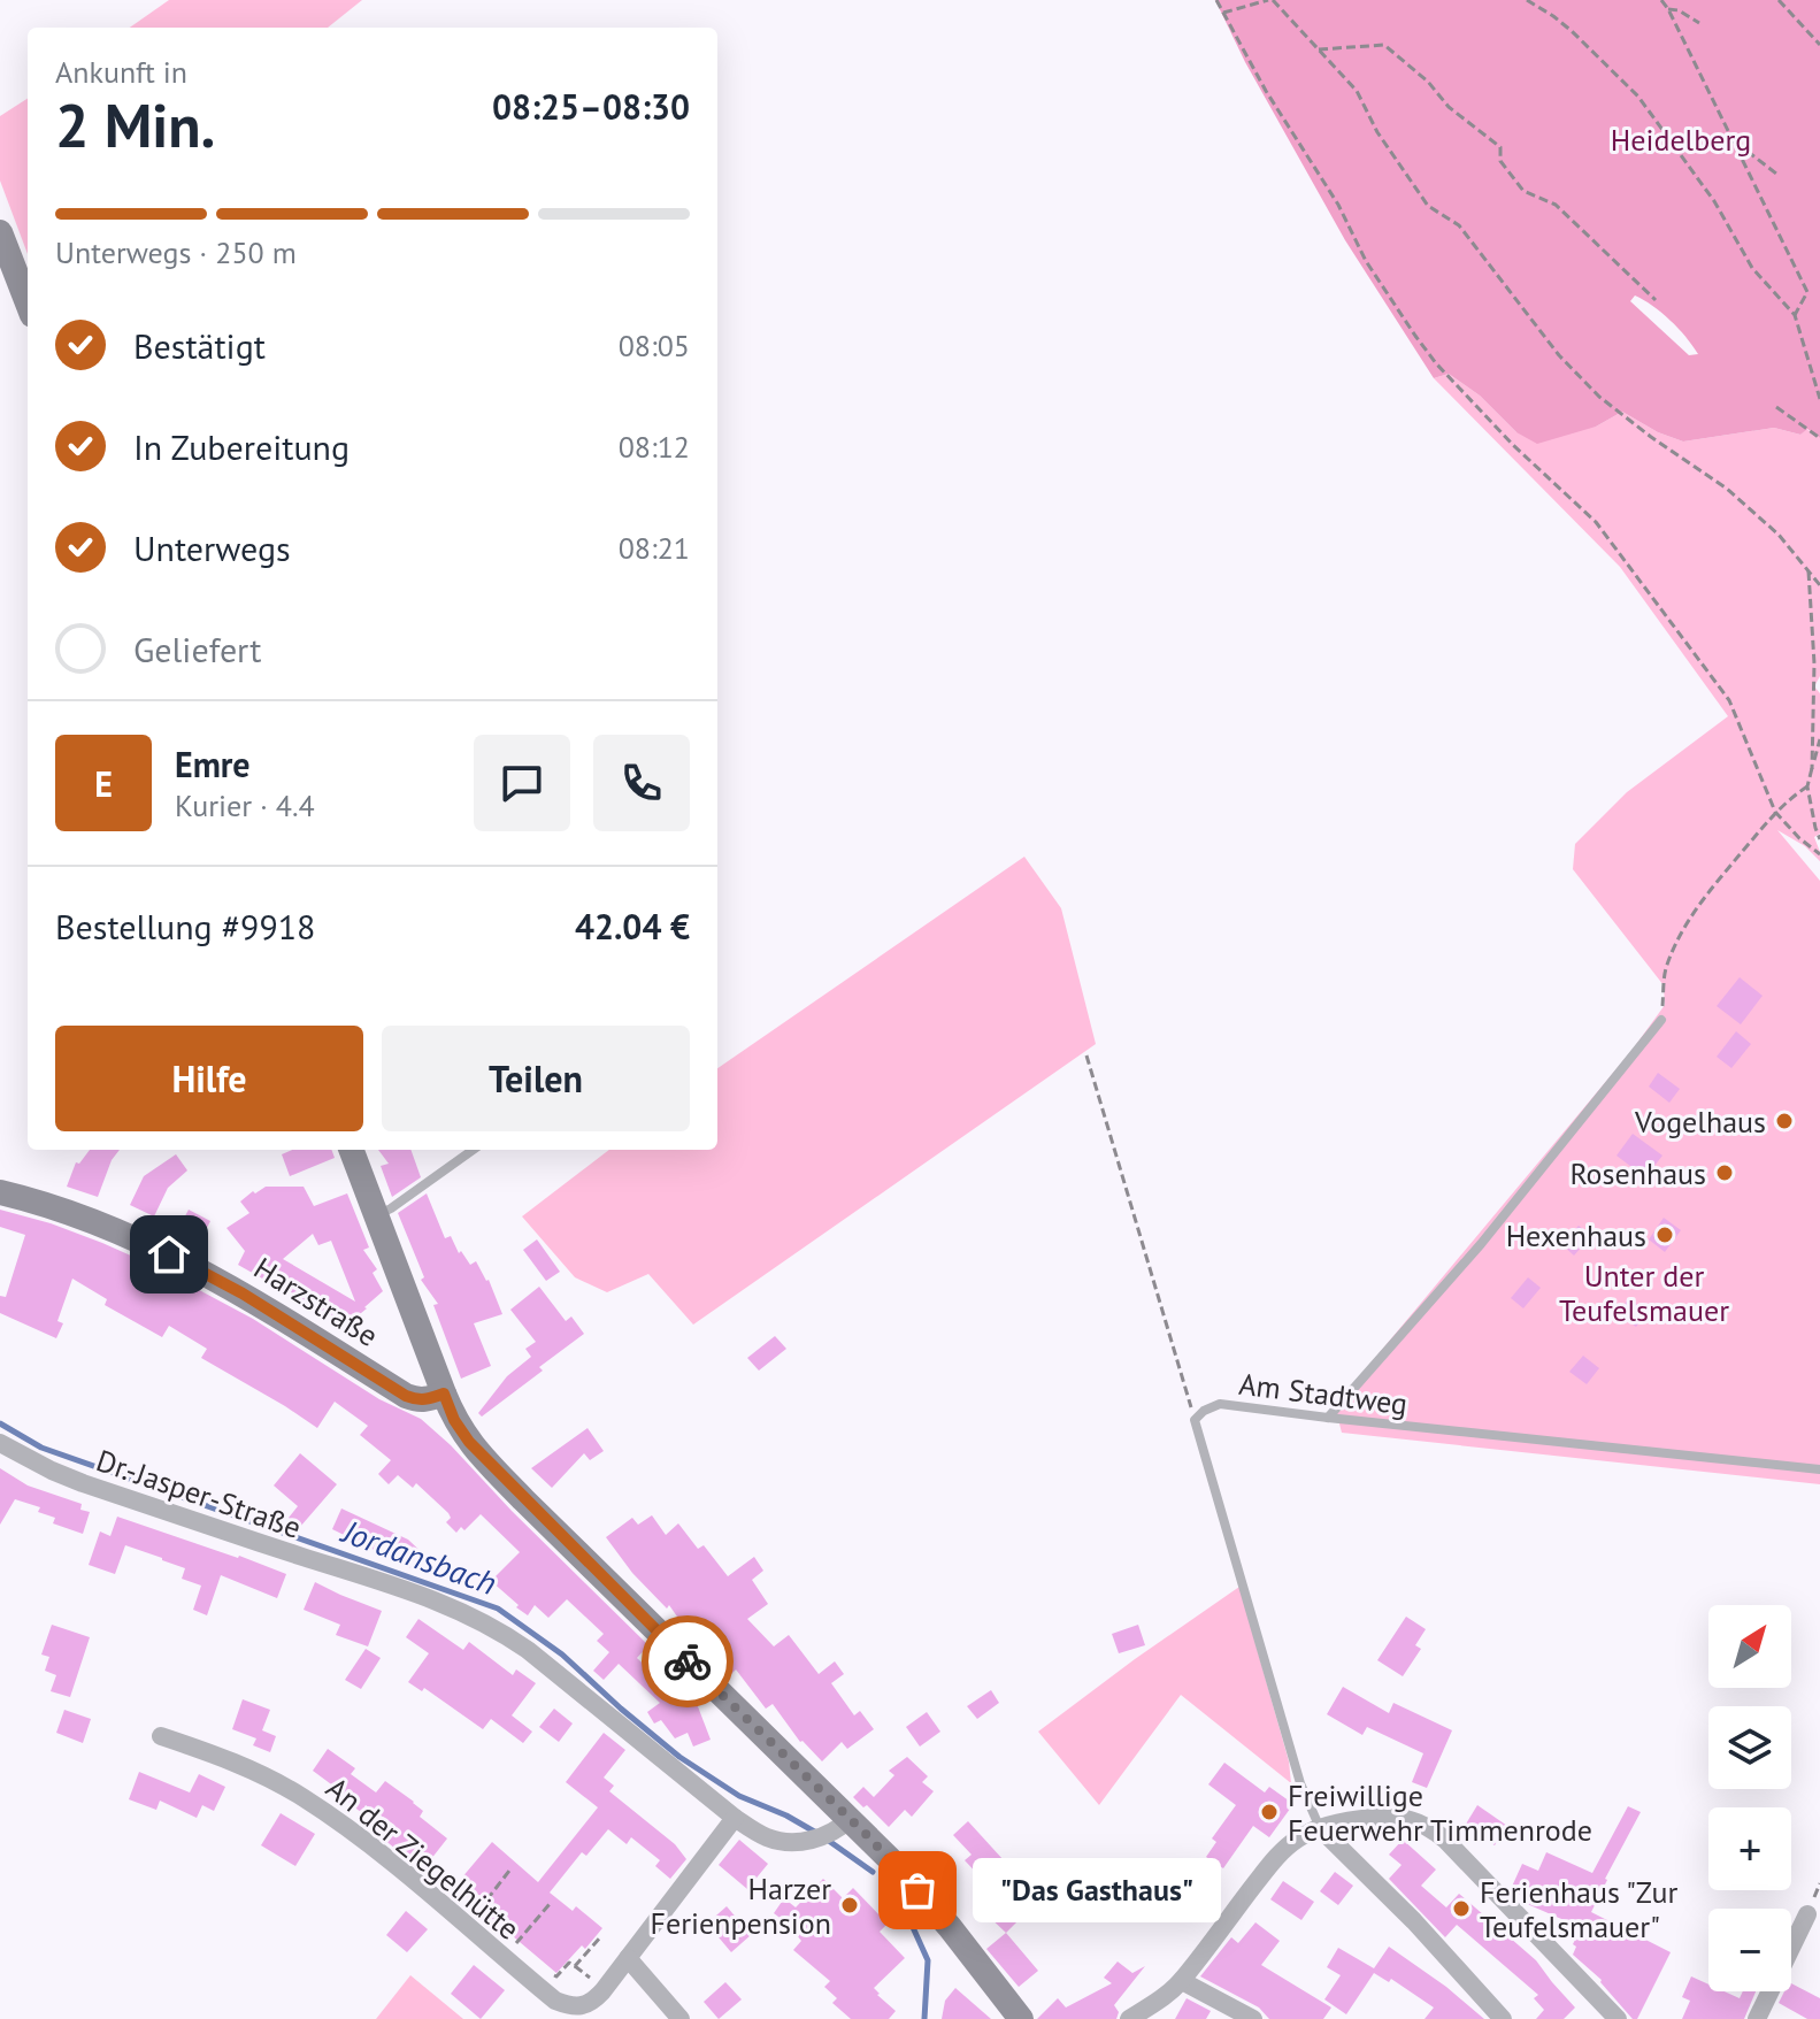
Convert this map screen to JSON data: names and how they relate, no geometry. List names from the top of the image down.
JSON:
{
  "streets": {
    "main road": ["Harzstraße"],
    "street": ["Dr.-Jasper-Straße", "An der Ziegelhütte"],
    "lane": ["Am Stadtweg"]
  },
  "crossings": [
    ["Dr.-Jasper-Straße", "An der Ziegelhütte"]
  ],
  "water": ["Jordansbach"],
  "parks": ["Heidelberg", "Unter der Teufelsmauer"],
  "places": [
    "Vogelhaus",
    "Rosenhaus",
    "Hexenhaus",
    "Freiwillige Feuerwehr Timmenrode",
    "\"Das Gasthaus\"",
    "Harzer Ferienpension",
    "Ferienhaus \"Zur Teufelsmauer\""
  ],
  "north": "top right",
  "page": {
    "heading": ["2 Min.", "Ankunft in", "08:25–08:30"],
    "panel": [
      "Emre",
      "Kurier · 4.4",
      "Bestellung #9918",
      "42.04 €"
    ],
    "bar": "Unterwegs · 250 m",
    "list": [
      ["Bestätigt", "08:05"],
      ["In Zubereitung", "08:12"],
      ["Unterwegs", "08:21"],
      "Geliefert"
    ],
    "round": "E",
    "buttons": ["Hilfe", "Teilen"],
    "map_buttons": ["+", "−"],
    "bubble": "\"Das Gasthaus\""
  }
}
